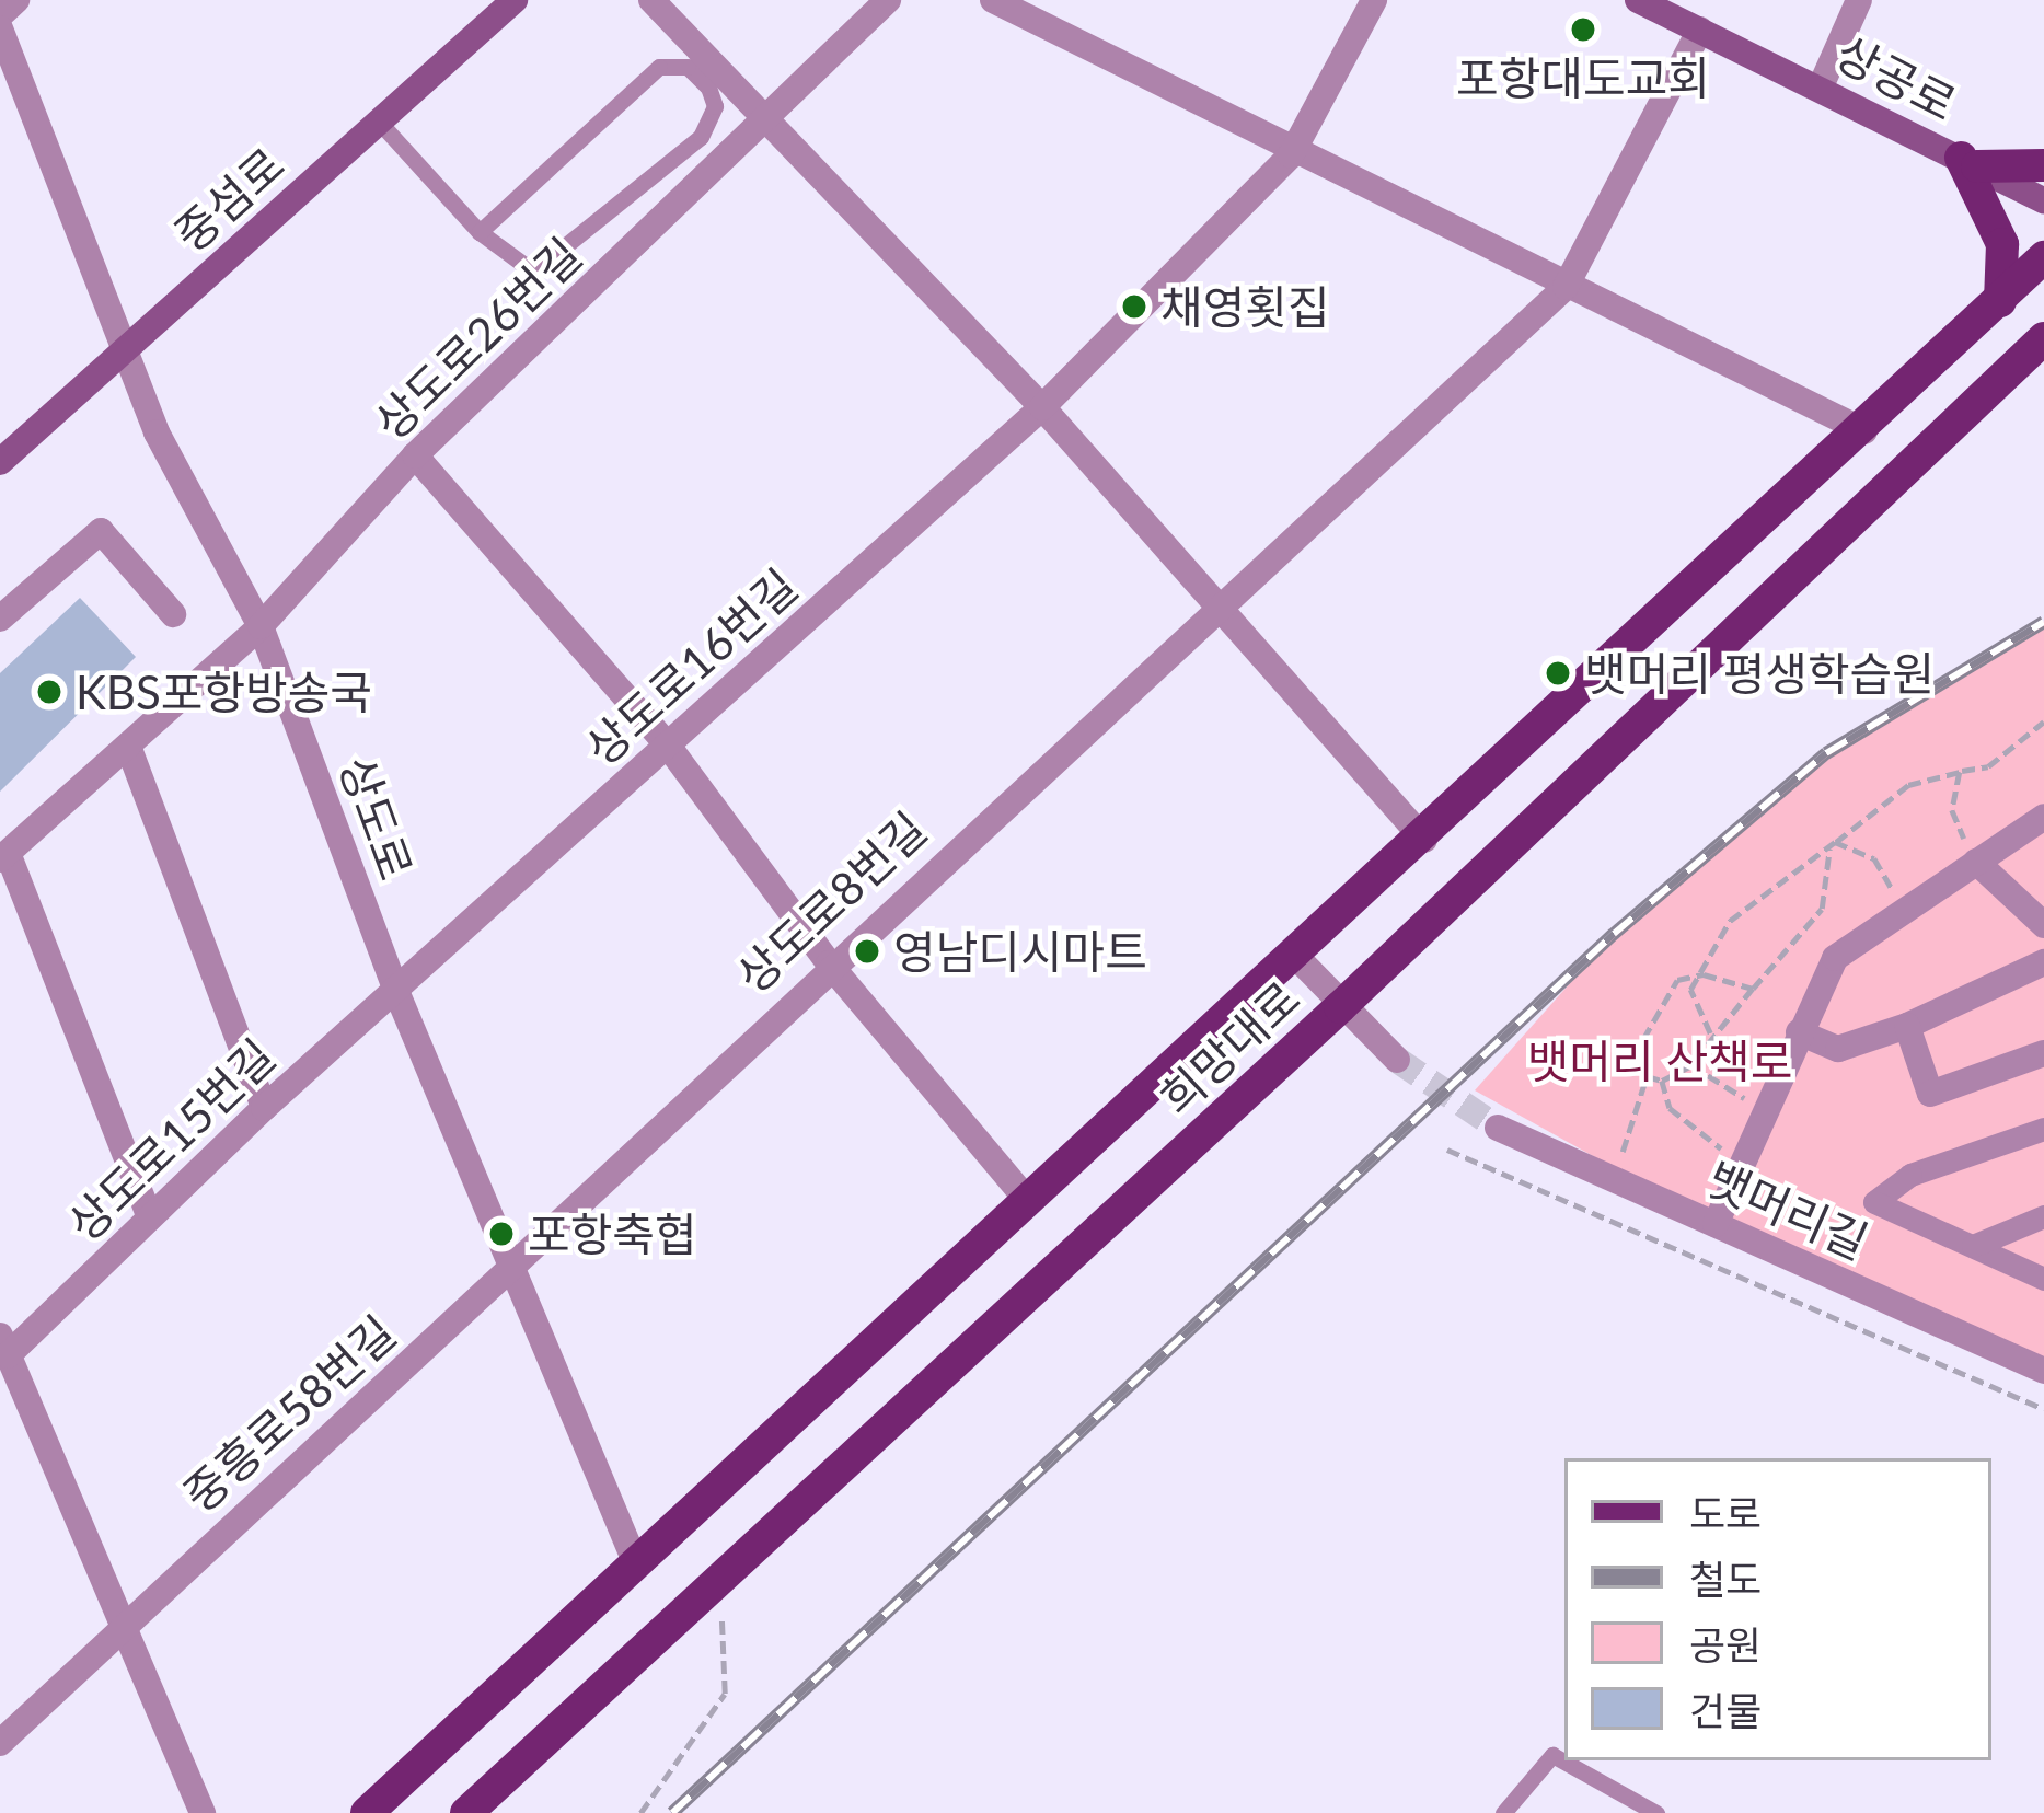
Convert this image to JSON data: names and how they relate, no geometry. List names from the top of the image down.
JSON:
{
  "streets": {
    "main road": ["상공로", "중섬로", "희망대로"],
    "street": [
      "상도로26번길",
      "상도로16번길",
      "상도로",
      "상도로8번길",
      "상도로15번길",
      "뱃머리길",
      "중흥로58번길"
    ]
  },
  "crossings": [
    ["상공로", "상도로8번길"],
    ["중섬로", "상도로"],
    ["상도로26번길", "상도로"],
    ["상도로16번길", "상도로"],
    ["상도로16번길", "상도로15번길"],
    ["상도로", "상도로8번길"],
    ["상도로", "희망대로"],
    ["상도로", "상도로15번길"],
    ["상도로", "중흥로58번길"],
    ["상도로8번길", "중흥로58번길"]
  ],
  "parks": ["뱃머리 산책로"],
  "places": [
    "포항대도교회",
    "채영횟집",
    "뱃머리 평생학습원",
    "KBS포항방송국",
    "영남디시마트",
    "포항축협"
  ],
  "legend": [
    "도로",
    "철도",
    "공원",
    "건물"
  ]
}
